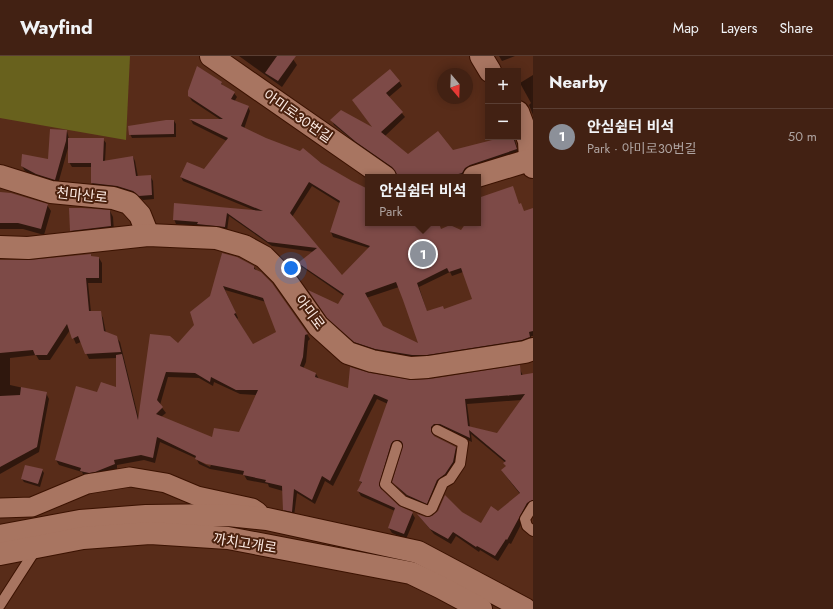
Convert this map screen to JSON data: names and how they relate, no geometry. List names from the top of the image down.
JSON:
{
  "streets": {
    "street": [
      "아미로30번길",
      "천마산로",
      "아미로",
      "까치고개로"
    ]
  },
  "crossings": [
    ["천마산로", "아미로"]
  ],
  "north": "bottom",
  "page": {
    "header": "Wayfind",
    "nav": ["Map", "Layers", "Share"],
    "heading": "Nearby",
    "map_buttons": ["+", "−"],
    "list": [
      {
        "mark": "1",
        "name": "안심쉼터 비석",
        "note": "Park · 아미로30번길",
        "value": "50 m"
      }
    ],
    "popup": ["안심쉼터 비석", "Park"],
    "pins": "1"
  }
}
